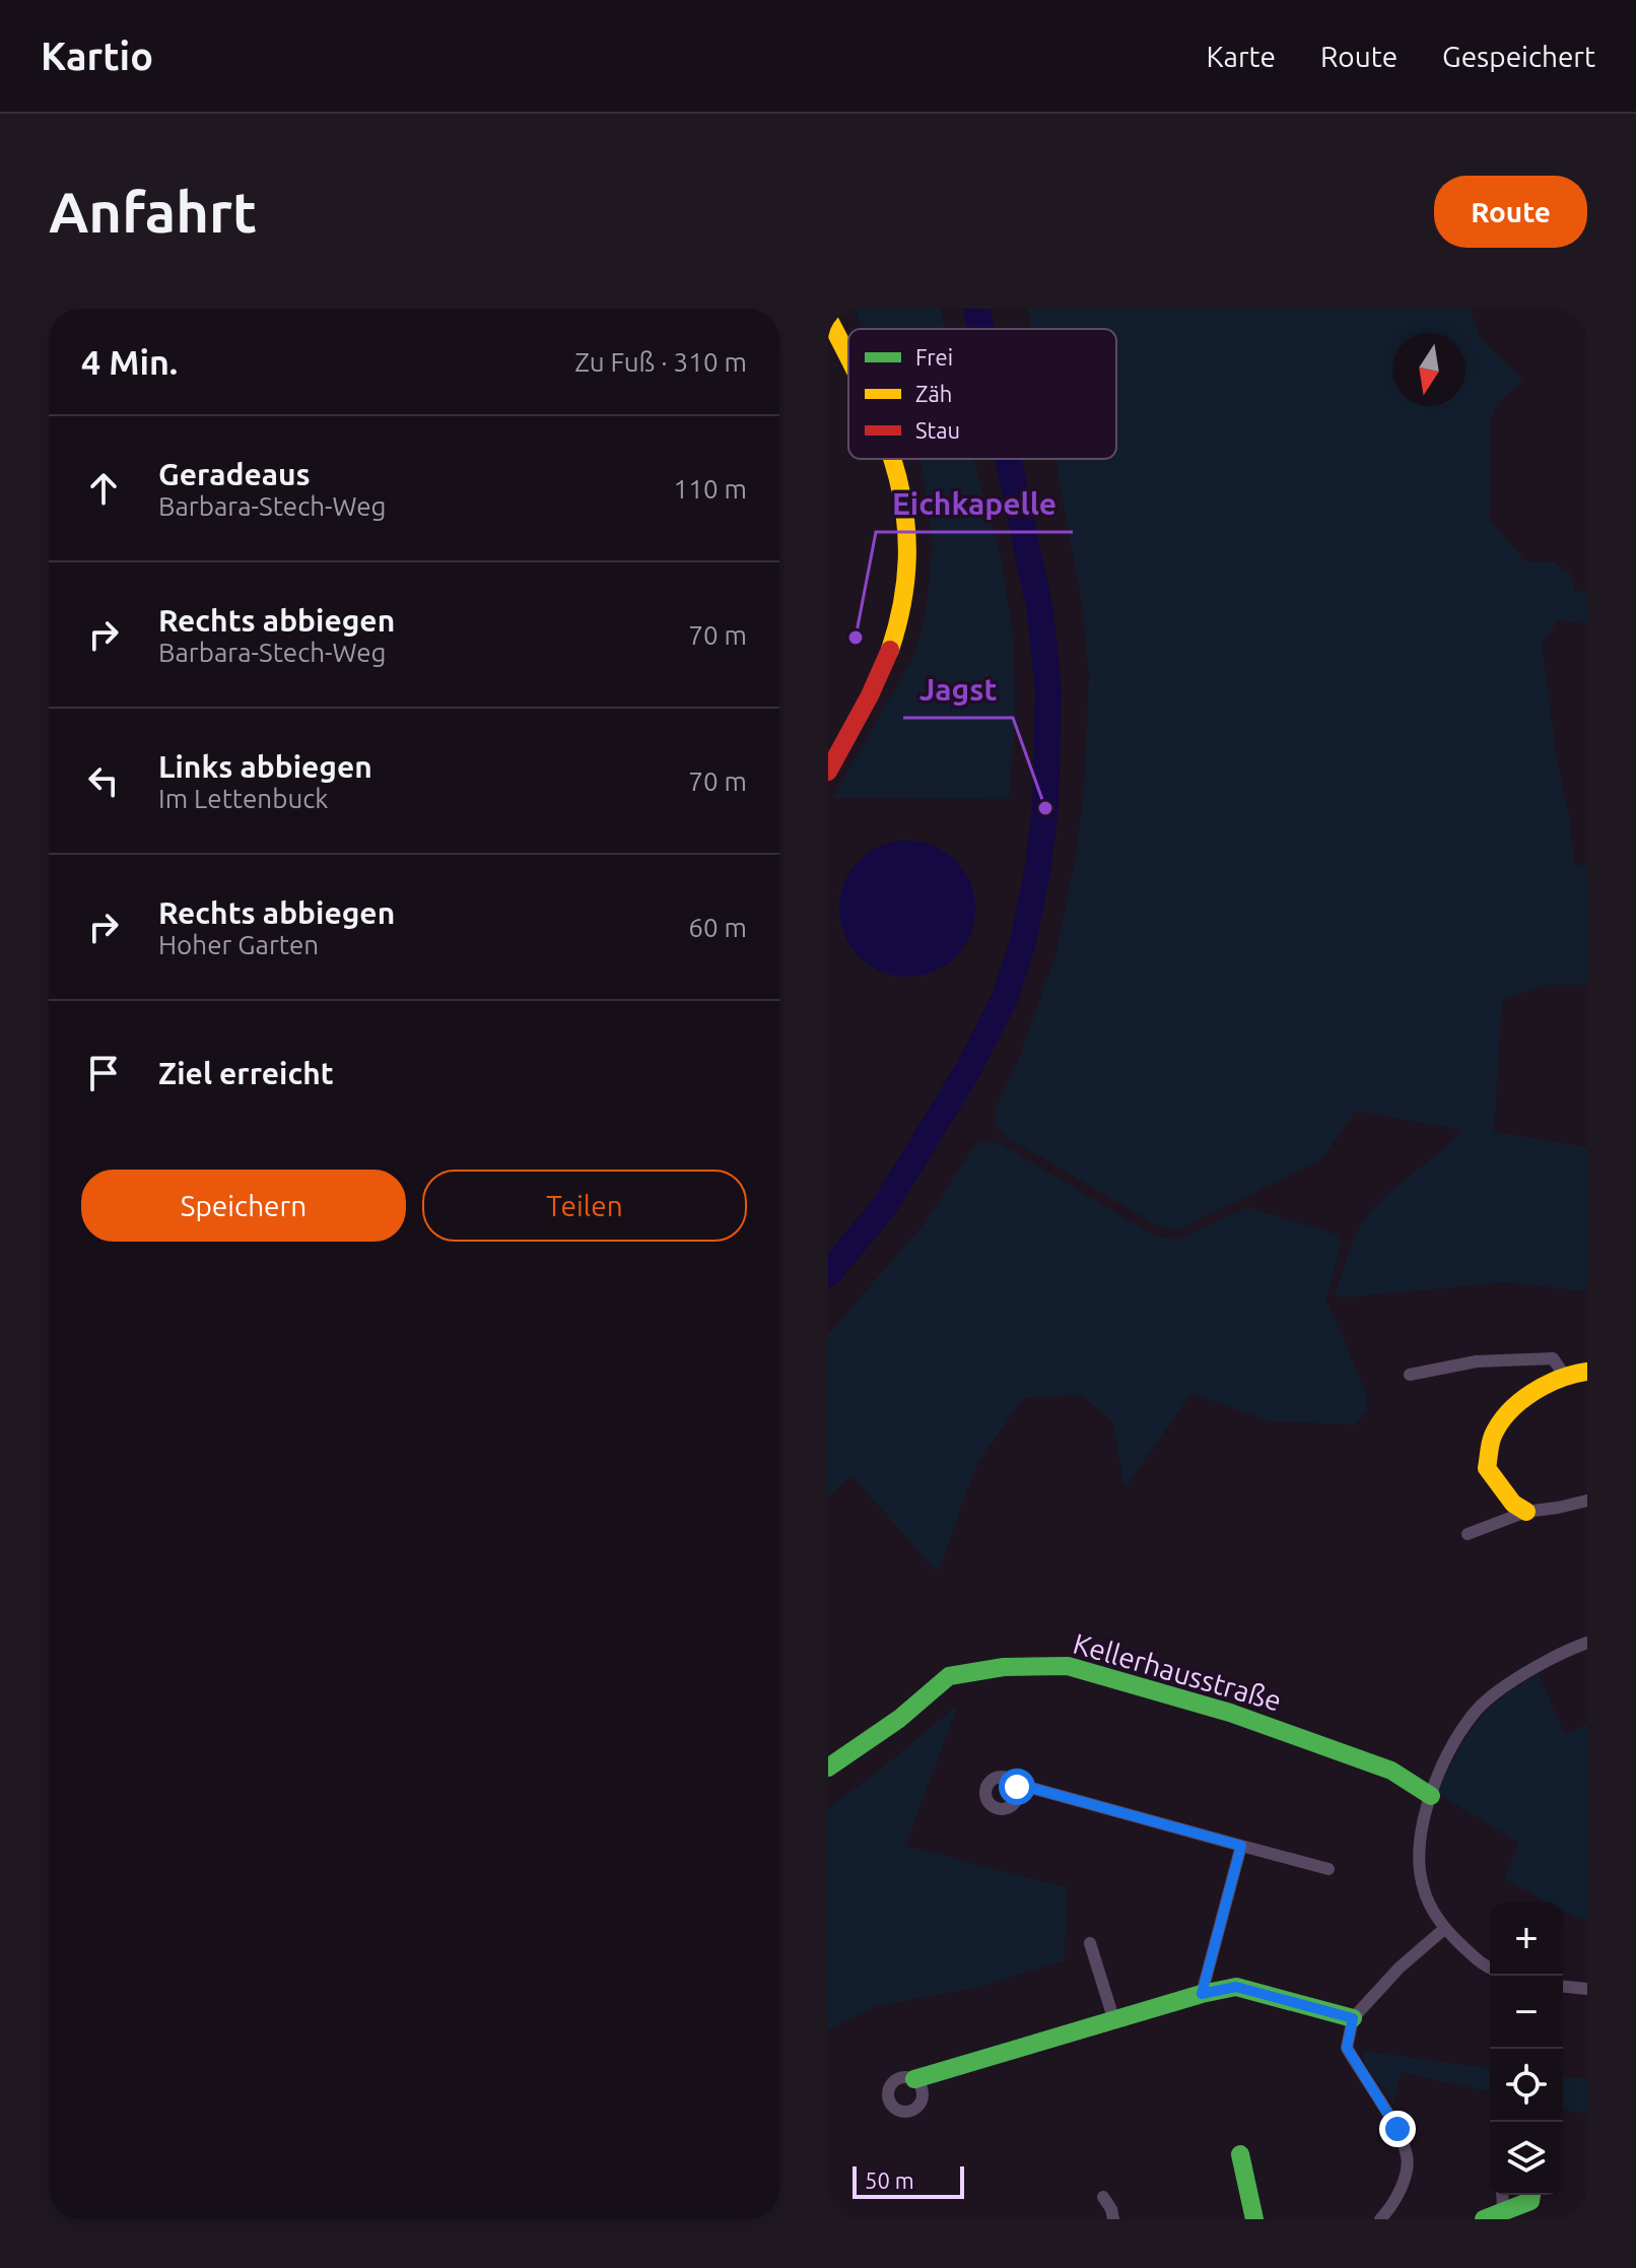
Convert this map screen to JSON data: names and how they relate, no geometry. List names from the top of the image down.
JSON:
{
  "streets": {
    "street": ["Kellerhausstraße"]
  },
  "places": ["Eichkapelle", "Jagst"],
  "legend": ["Frei", "Zäh", "Stau"],
  "scale_bar": "50 m",
  "north": "bottom",
  "page": {
    "header": "Kartio",
    "nav": ["Karte", "Route", "Gespeichert"],
    "buttons": [
      "Route",
      ["Speichern", "Teilen"]
    ],
    "title": "Anfahrt",
    "heading": ["4 Min.", "Zu Fuß · 310 m"],
    "list": [
      ["Geradeaus", "Barbara-Stech-Weg", "110 m"],
      ["Rechts abbiegen", "Barbara-Stech-Weg", "70 m"],
      ["Links abbiegen", "Im Lettenbuck", "70 m"],
      ["Rechts abbiegen", "Hoher Garten", "60 m"],
      "Ziel erreicht"
    ],
    "map_buttons": ["+", "−"],
    "scale": "50 m"
  }
}
